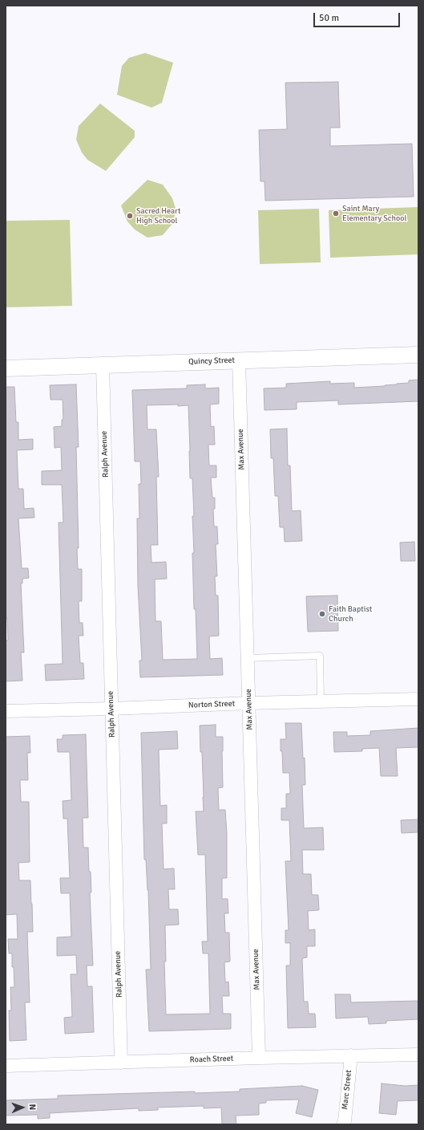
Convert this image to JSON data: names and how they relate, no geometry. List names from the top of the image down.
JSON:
{
  "streets": {
    "street": [
      "Quincy Street",
      "Max Avenue",
      "Ralph Avenue",
      "Norton Street",
      "Roach Street",
      "Marc Street"
    ]
  },
  "crossings": [
    ["Quincy Street", "Max Avenue"],
    ["Quincy Street", "Ralph Avenue"],
    ["Max Avenue", "Norton Street"],
    ["Max Avenue", "Roach Street"],
    ["Ralph Avenue", "Norton Street"],
    ["Ralph Avenue", "Roach Street"],
    ["Roach Street", "Marc Street"]
  ],
  "places": ["Saint Mary Elementary School", "Sacred Heart High School", "Faith Baptist Church"],
  "scale_bar": "50 m",
  "north": "right"
}
